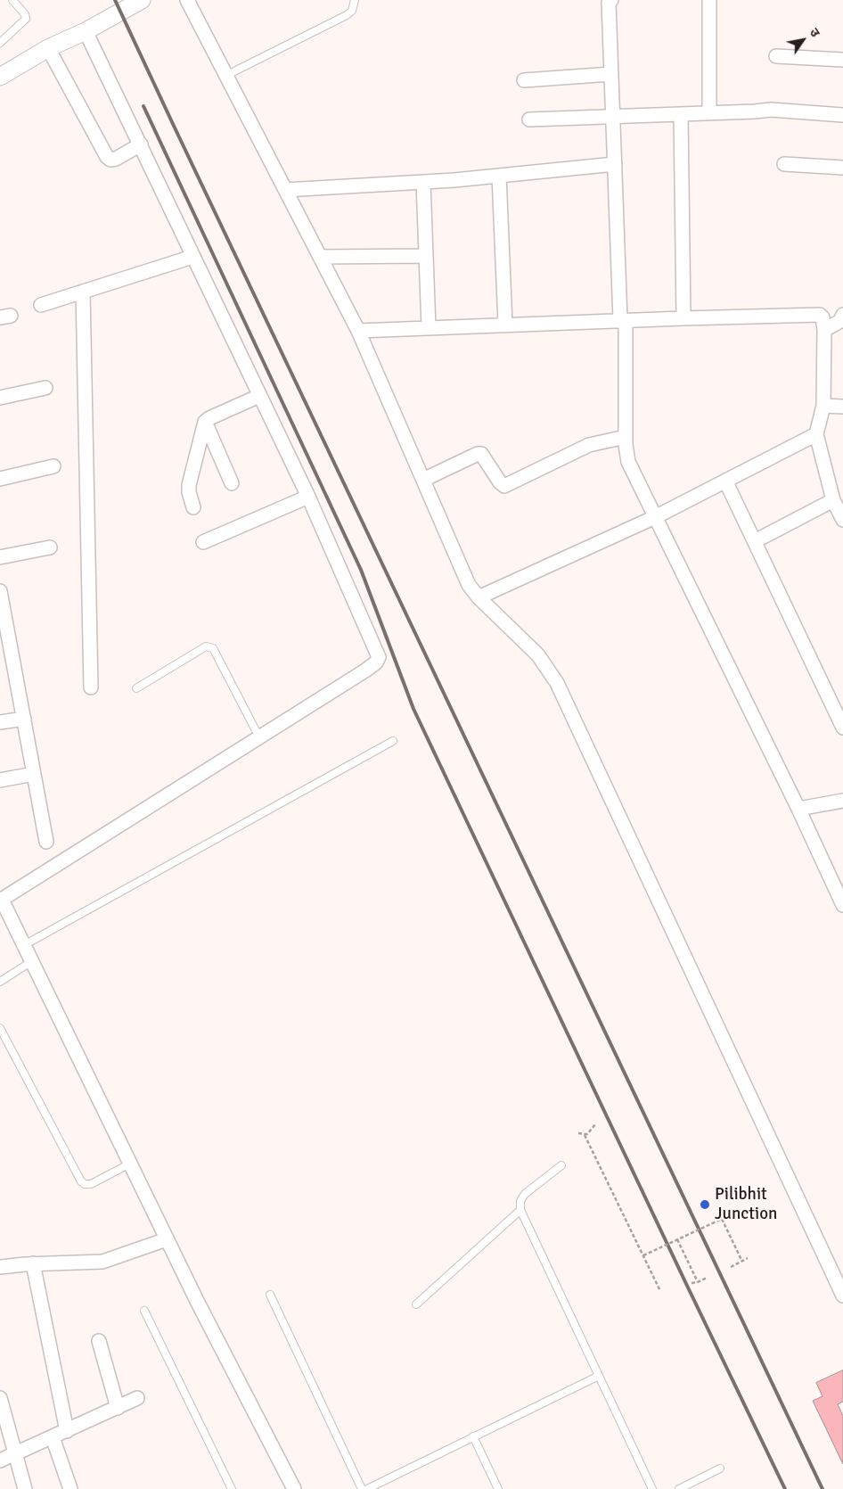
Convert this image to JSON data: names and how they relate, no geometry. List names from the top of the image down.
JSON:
{
  "places": ["Pilibhit Junction"],
  "north": "top right"
}
